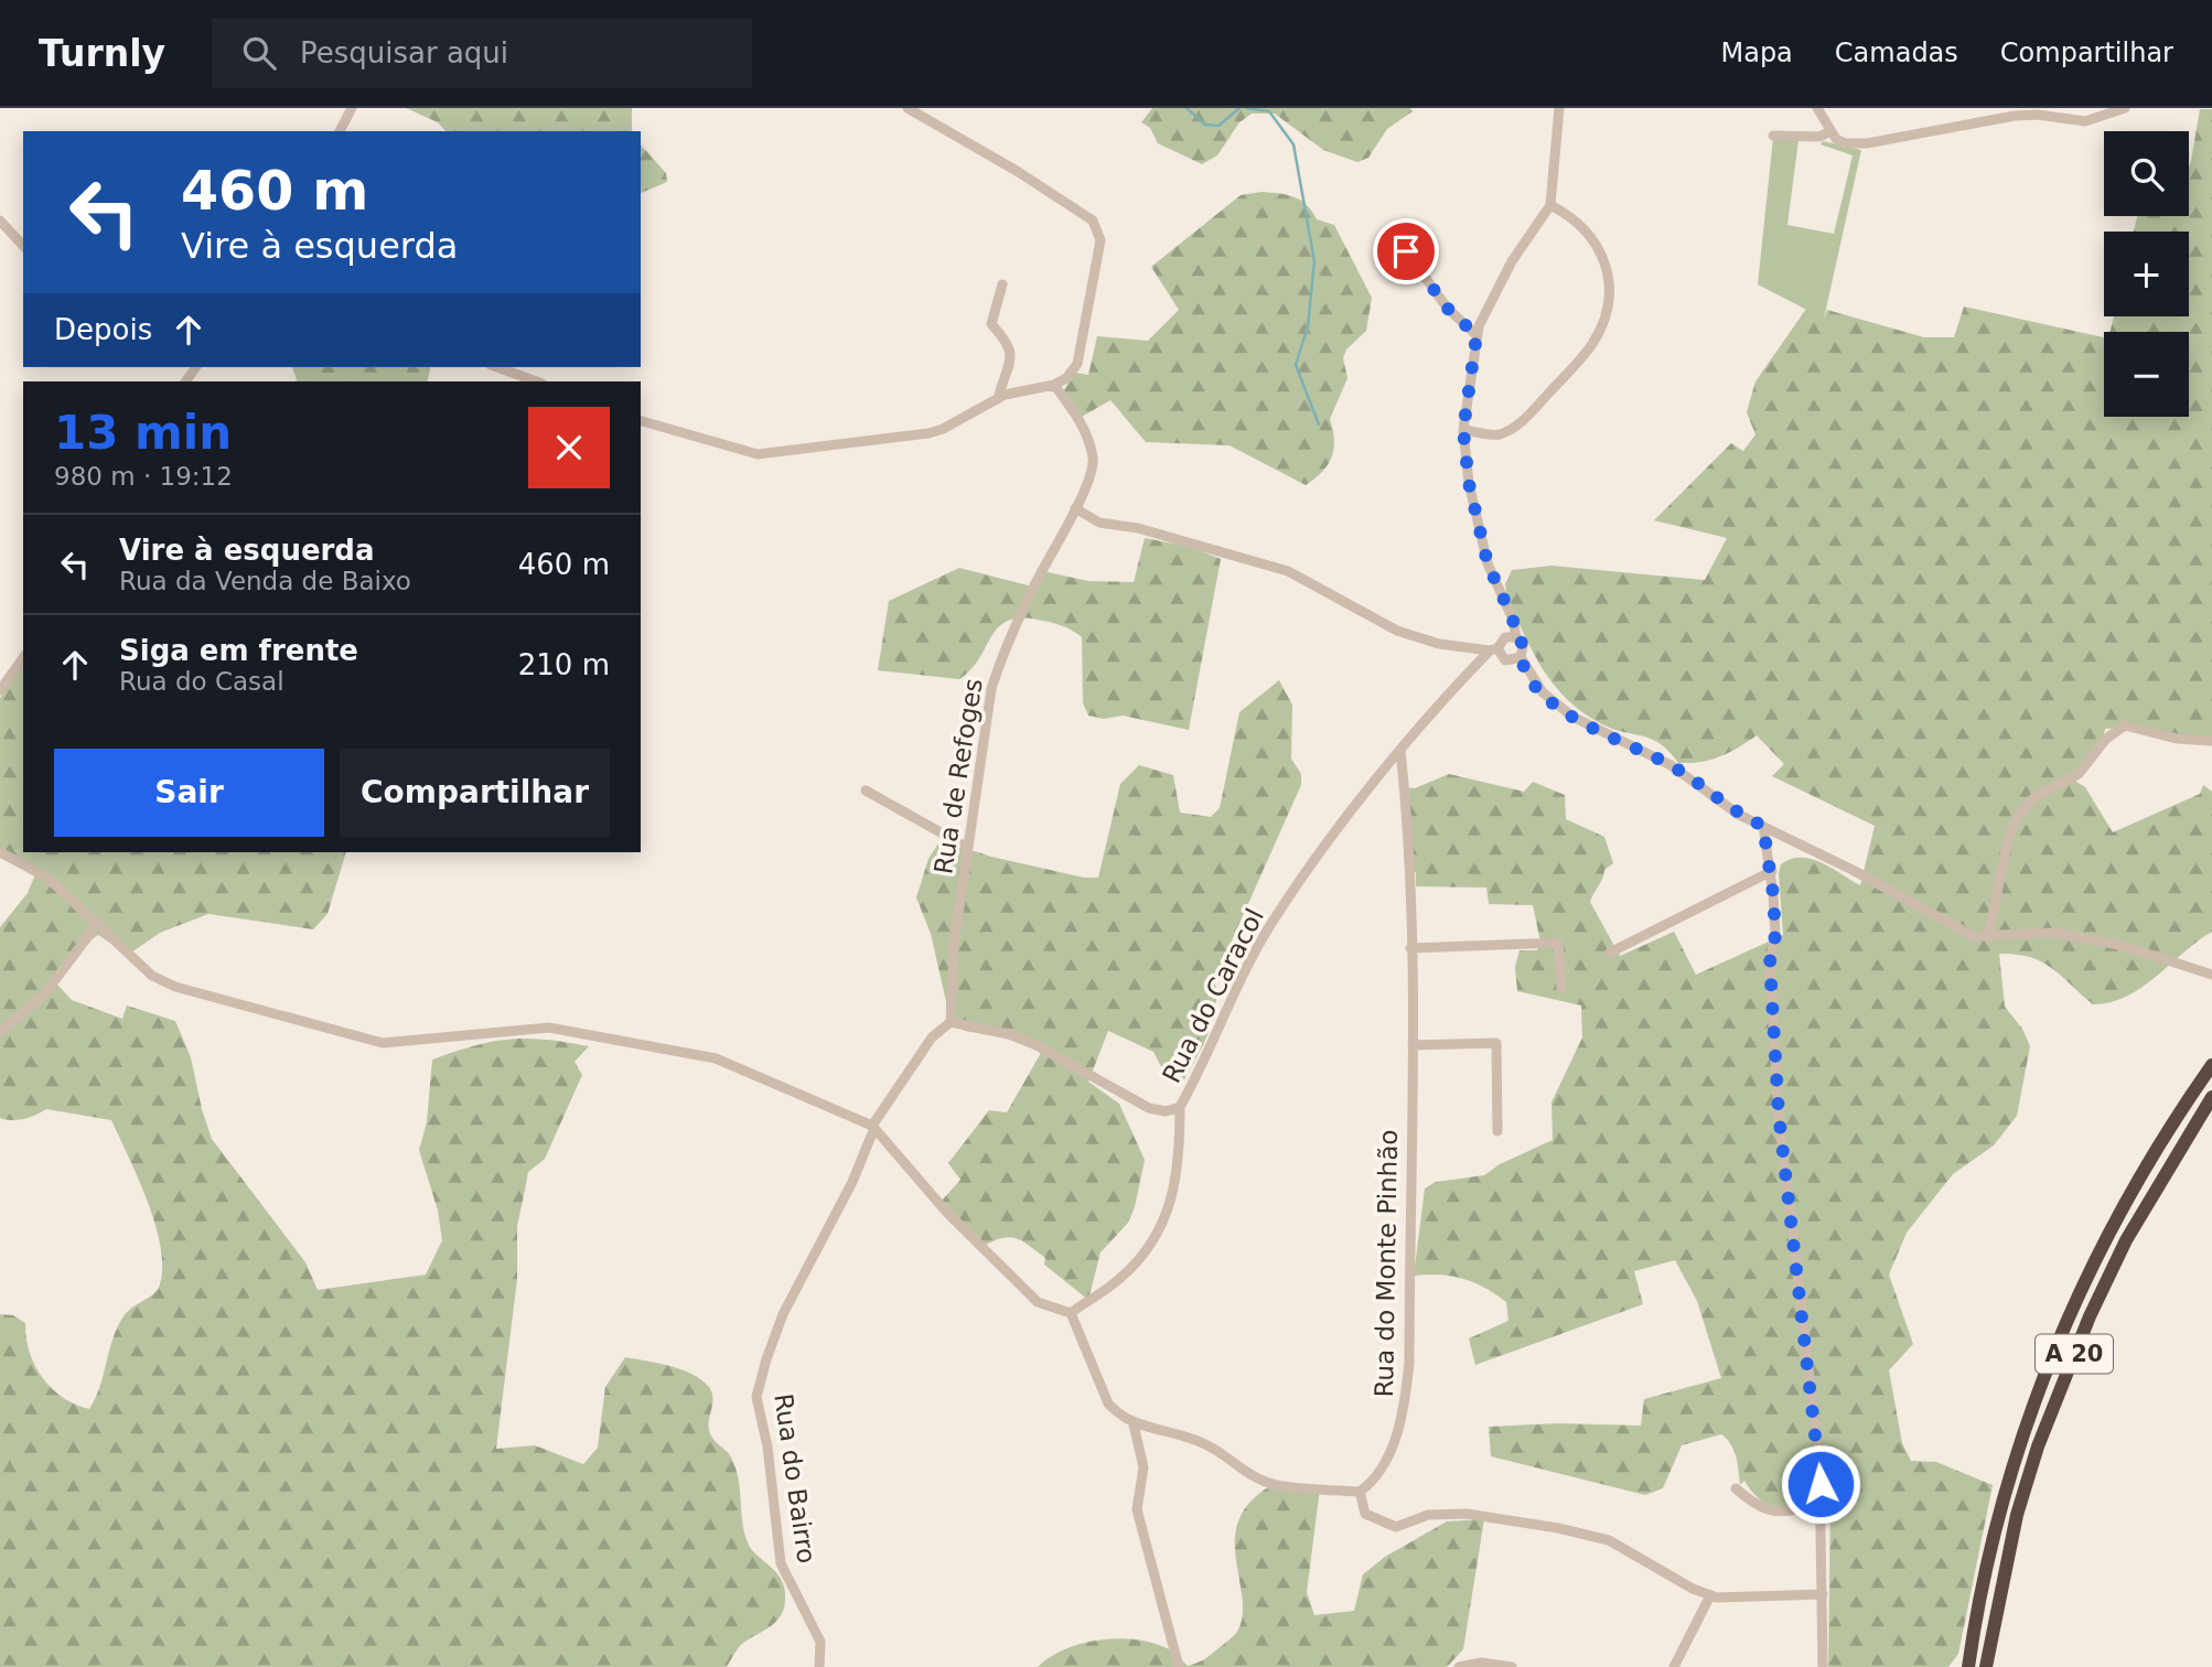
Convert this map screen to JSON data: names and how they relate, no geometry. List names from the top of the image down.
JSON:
{
  "streets": {
    "highway": ["A 20"],
    "street": [
      "Rua de Refoges",
      "Rua do Caracol",
      "Rua do Monte Pinhão",
      "Rua do Bairro"
    ]
  },
  "crossings": [
    ["Rua de Refoges", "Rua do Caracol"],
    ["Rua do Caracol", "Rua do Monte Pinhão"]
  ],
  "page": {
    "header": "Turnly",
    "search": "Pesquisar aqui",
    "nav": ["Mapa", "Camadas", "Compartilhar"],
    "map_buttons": ["+", "−"],
    "turn": ["460 m", "Vire à esquerda"],
    "then": "Depois",
    "heading": ["13 min", "980 m · 19:12"],
    "list": [
      {
        "name": "Vire à esquerda",
        "note": "Rua da Venda de Baixo",
        "value": "460 m"
      },
      {
        "name": "Siga em frente",
        "note": "Rua do Casal",
        "value": "210 m"
      }
    ],
    "buttons": ["Sair", "Compartilhar"]
  }
}
